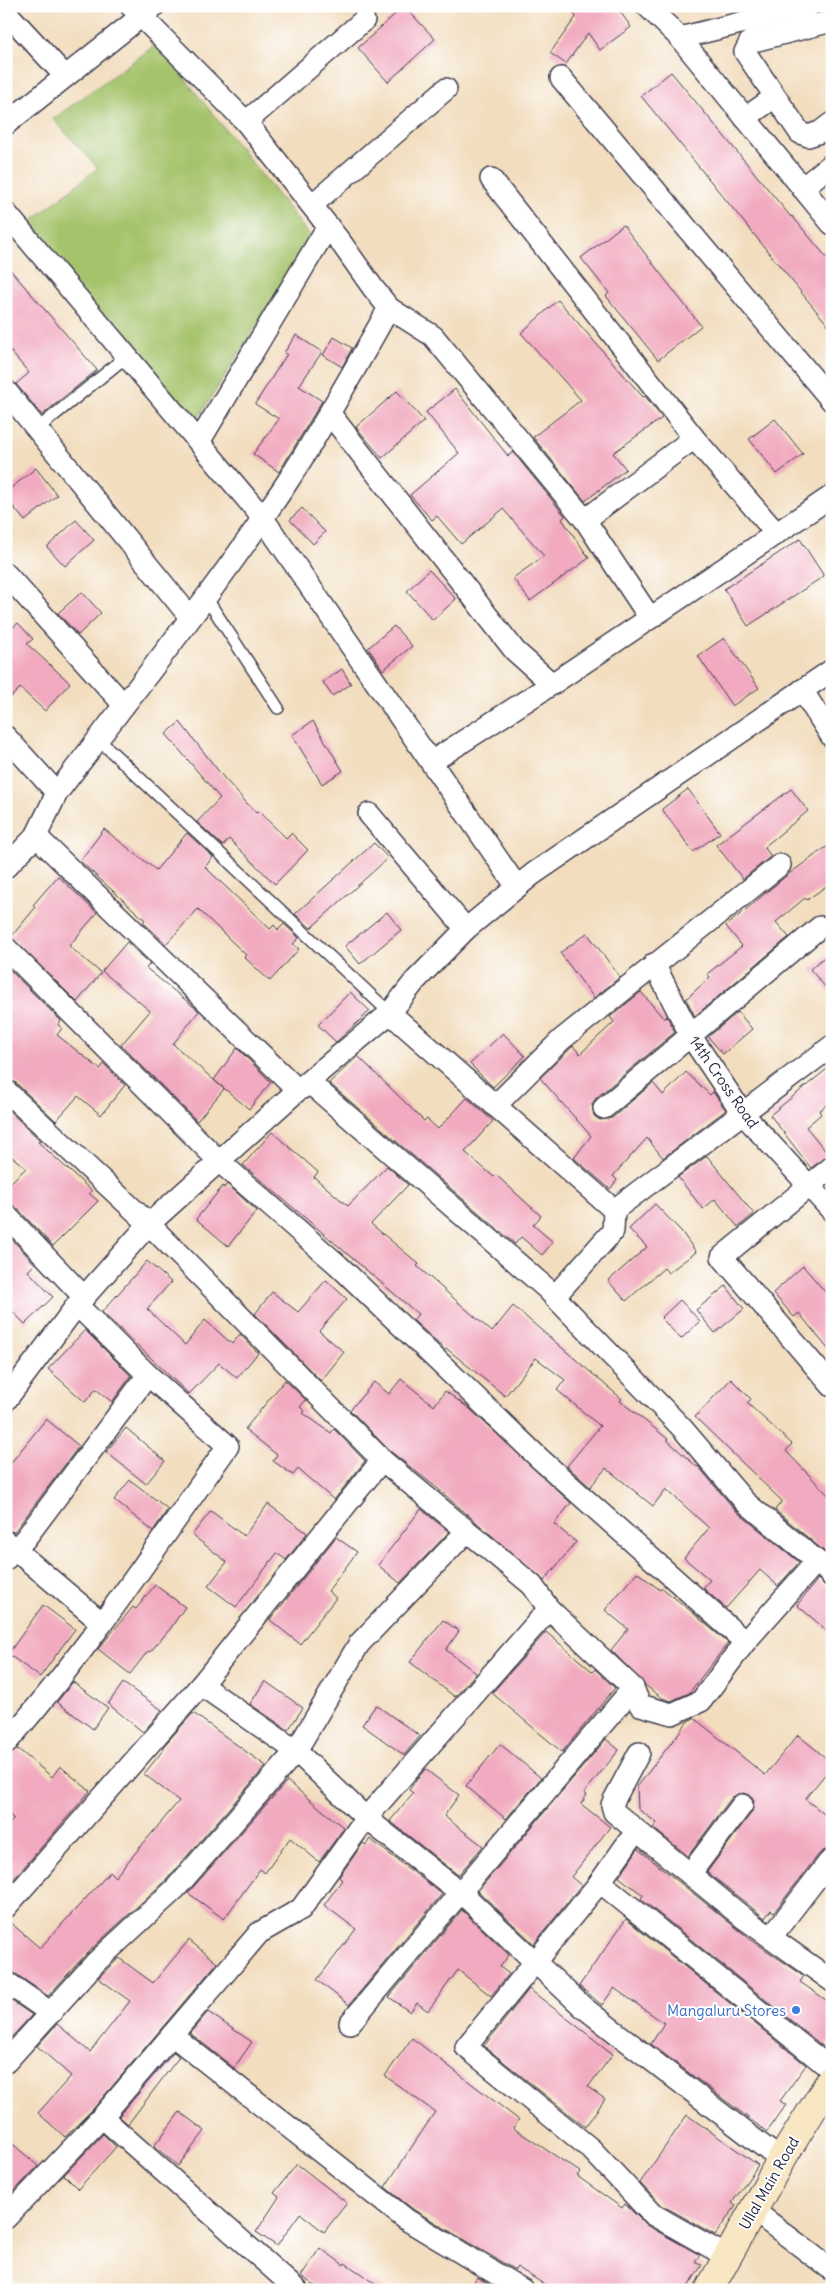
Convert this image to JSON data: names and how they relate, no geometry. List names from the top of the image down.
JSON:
{
  "streets": {
    "main road": ["Ullal Main Road"],
    "street": ["14th Cross Road"]
  },
  "places": ["Mangaluru Stores"]
}
